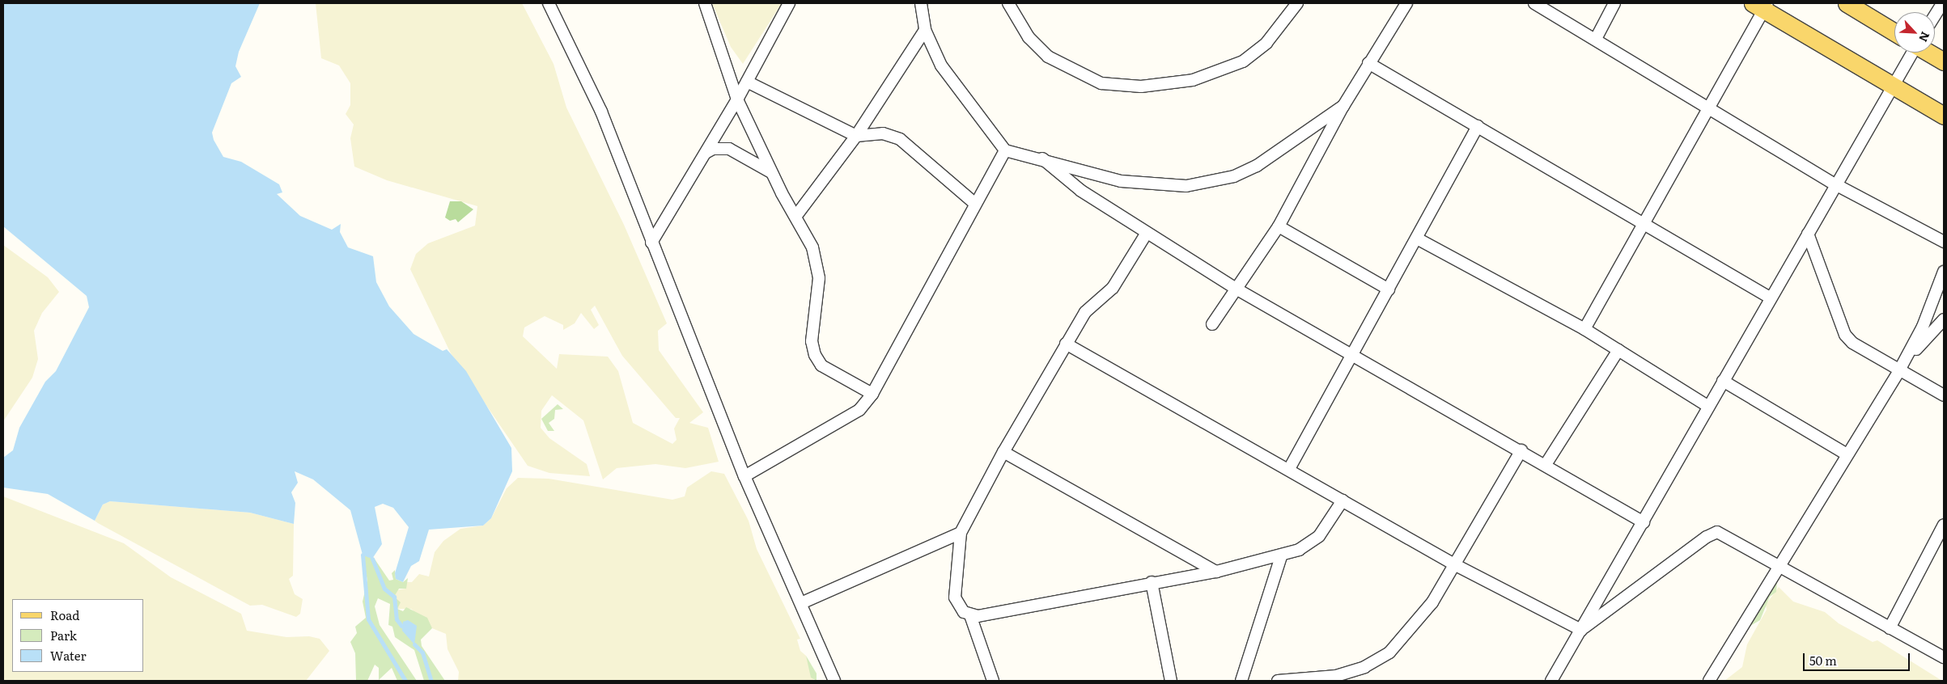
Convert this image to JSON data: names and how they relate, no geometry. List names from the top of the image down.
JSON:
{
  "legend": ["Road", "Park", "Water"],
  "scale_bar": "50 m",
  "north": "bottom right"
}
